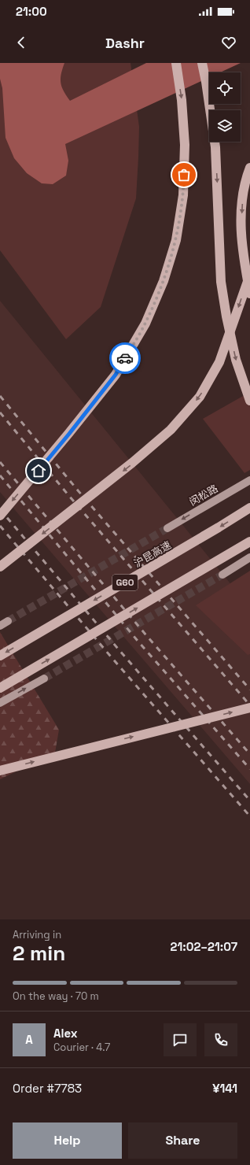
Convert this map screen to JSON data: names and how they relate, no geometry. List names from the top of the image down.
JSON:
{
  "streets": {
    "highway": ["沪昆高速", "G60"],
    "main road": ["闵松路"]
  },
  "page": {
    "status": "21:00",
    "header": "Dashr",
    "heading": ["2 min", "Arriving in", "21:02–21:07"],
    "panel": [
      "Alex",
      "Courier · 4.7",
      "Order #7783",
      "¥141"
    ],
    "bar": "On the way · 70 m",
    "round": "A",
    "buttons": ["Help", "Share"]
  }
}
